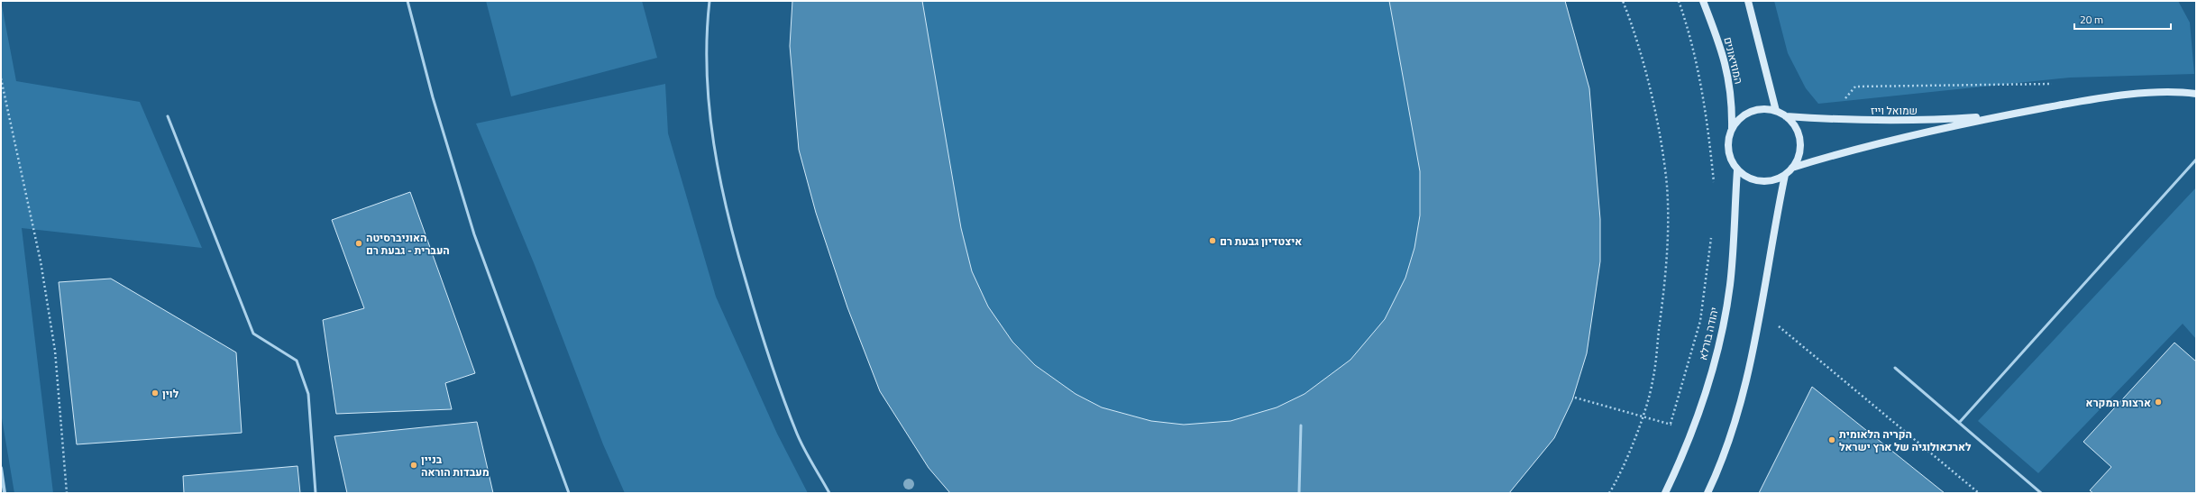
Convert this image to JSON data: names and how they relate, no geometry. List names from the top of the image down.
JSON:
{
  "streets": {
    "street": ["המוזיאונים", "שמואל וייז", "יהודה בורלא"]
  },
  "crossings": [
    ["המוזיאונים", "שמואל וייז"],
    ["המוזיאונים", "יהודה בורלא"],
    ["שמואל וייז", "יהודה בורלא"]
  ],
  "places": [
    "איצטדיון גבעת רם",
    "האוניברסיטה העברית - גבעת רם",
    "לוין",
    "ארצות המקרא",
    "הקריה הלאומית לארכאולוגיה של ארץ ישראל",
    "בניין מעבדות הוראה"
  ],
  "scale_bar": "20 m"
}
